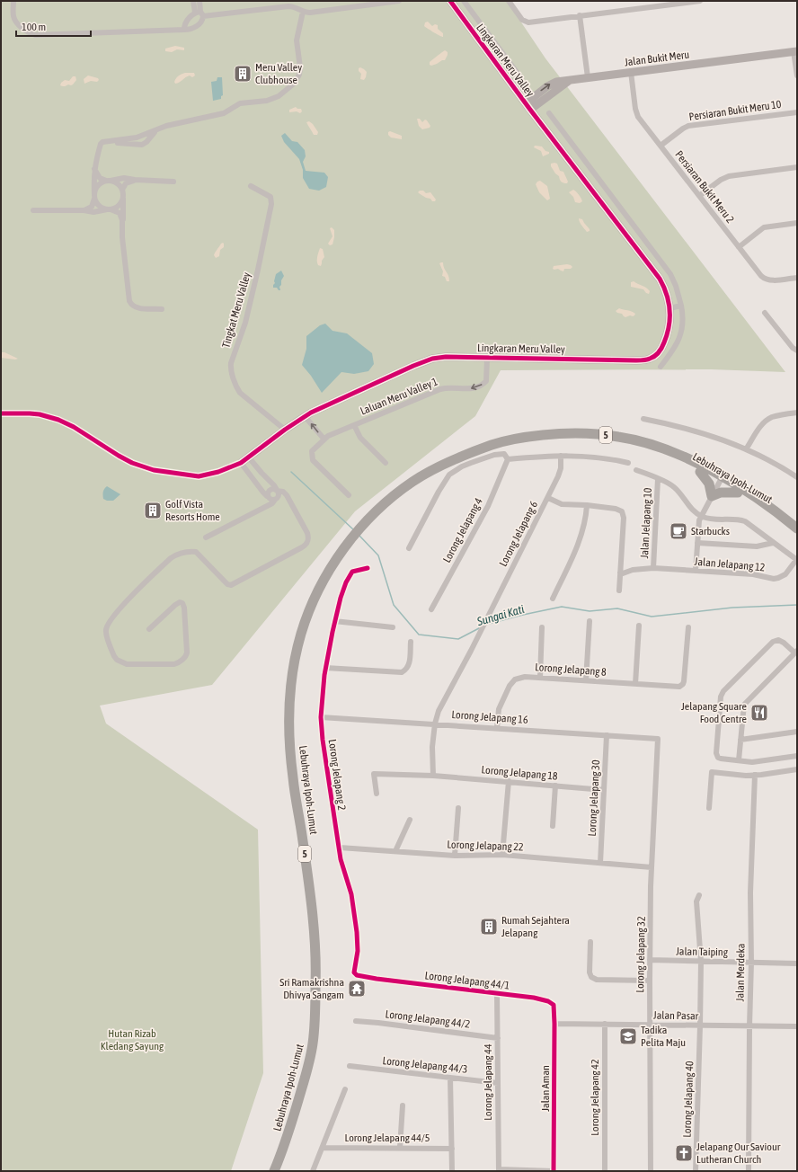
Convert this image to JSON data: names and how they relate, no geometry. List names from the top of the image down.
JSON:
{
  "streets": {
    "highway": ["5", "Lebuhraya Ipoh-Lumut"],
    "street": [
      "Jalan Bukit Meru",
      "Lingkaran Meru Valley",
      "Persiaran Bukit Meru 10",
      "Persiaran Bukit Meru 2",
      "Tingkat Meru Valley",
      "Laluan Meru Valley 1",
      "Jalan Jelapang 10",
      "Lorong Jelapang 4",
      "Lorong Jelapang 6",
      "Jalan Jelapang 12",
      "Lorong Jelapang 8",
      "Lorong Jelapang 16",
      "Lorong Jelapang 18",
      "Lorong Jelapang 2",
      "Lorong Jelapang 30",
      "Lorong Jelapang 22",
      "Jalan Taiping",
      "Lorong Jelapang 32",
      "Jalan Merdeka",
      "Lorong Jelapang 44/1",
      "Jalan Pasar",
      "Lorong Jelapang 44/2",
      "Lorong Jelapang 44/3",
      "Lorong Jelapang 44",
      "Jalan Aman",
      "Lorong Jelapang 42",
      "Lorong Jelapang 40",
      "Lorong Jelapang 44/5"
    ]
  },
  "crossings": [
    ["Jalan Bukit Meru", "Lingkaran Meru Valley"],
    ["Jalan Bukit Meru", "Persiaran Bukit Meru 2"],
    ["Lingkaran Meru Valley", "Tingkat Meru Valley"],
    ["Lingkaran Meru Valley", "Laluan Meru Valley 1"],
    ["Persiaran Bukit Meru 10", "Persiaran Bukit Meru 2"],
    ["Jalan Jelapang 10", "Jalan Jelapang 12"],
    ["Lorong Jelapang 6", "Lorong Jelapang 16"],
    ["Lorong Jelapang 8", "Lorong Jelapang 16"],
    ["Lorong Jelapang 16", "Lorong Jelapang 2"],
    ["Lorong Jelapang 16", "Lorong Jelapang 30"],
    ["Lorong Jelapang 16", "Lorong Jelapang 32"],
    ["Lorong Jelapang 18", "Lorong Jelapang 30"],
    ["Lorong Jelapang 2", "Lorong Jelapang 22"],
    ["Lorong Jelapang 2", "Lorong Jelapang 44/1"],
    ["Lorong Jelapang 30", "Lorong Jelapang 22"],
    ["Lorong Jelapang 22", "Lorong Jelapang 32"],
    ["Jalan Taiping", "Lorong Jelapang 32"],
    ["Jalan Taiping", "Jalan Merdeka"],
    ["Jalan Taiping", "Lorong Jelapang 40"],
    ["Lorong Jelapang 32", "Jalan Pasar"],
    ["Jalan Merdeka", "Jalan Pasar"],
    ["Lorong Jelapang 44/1", "Lorong Jelapang 44"],
    ["Lorong Jelapang 44/1", "Jalan Aman"],
    ["Jalan Pasar", "Jalan Aman"],
    ["Jalan Pasar", "Lorong Jelapang 42"],
    ["Jalan Pasar", "Lorong Jelapang 40"],
    ["Lorong Jelapang 44/2", "Lorong Jelapang 44"],
    ["Lorong Jelapang 44/3", "Lorong Jelapang 44"]
  ],
  "one_way": ["Laluan Meru Valley 1"],
  "water": ["Sungai Kati"],
  "parks": ["Hutan Rizab Kledang Sayung"],
  "places": {
    "building": ["Meru Valley Clubhouse", "Golf Vista Resorts Home", "Rumah Sejahtera Jelapang"],
    "cafe": ["Starbucks"],
    "restaurant": ["Jelapang Square Food Centre"],
    "temple": ["Sri Ramakrishna Dhivya Sangam"],
    "school or university": ["Tadika Pelita Maju"],
    "church": ["Jelapang Our Saviour Lutheran Church"]
  },
  "scale_bar": "100 m"
}
